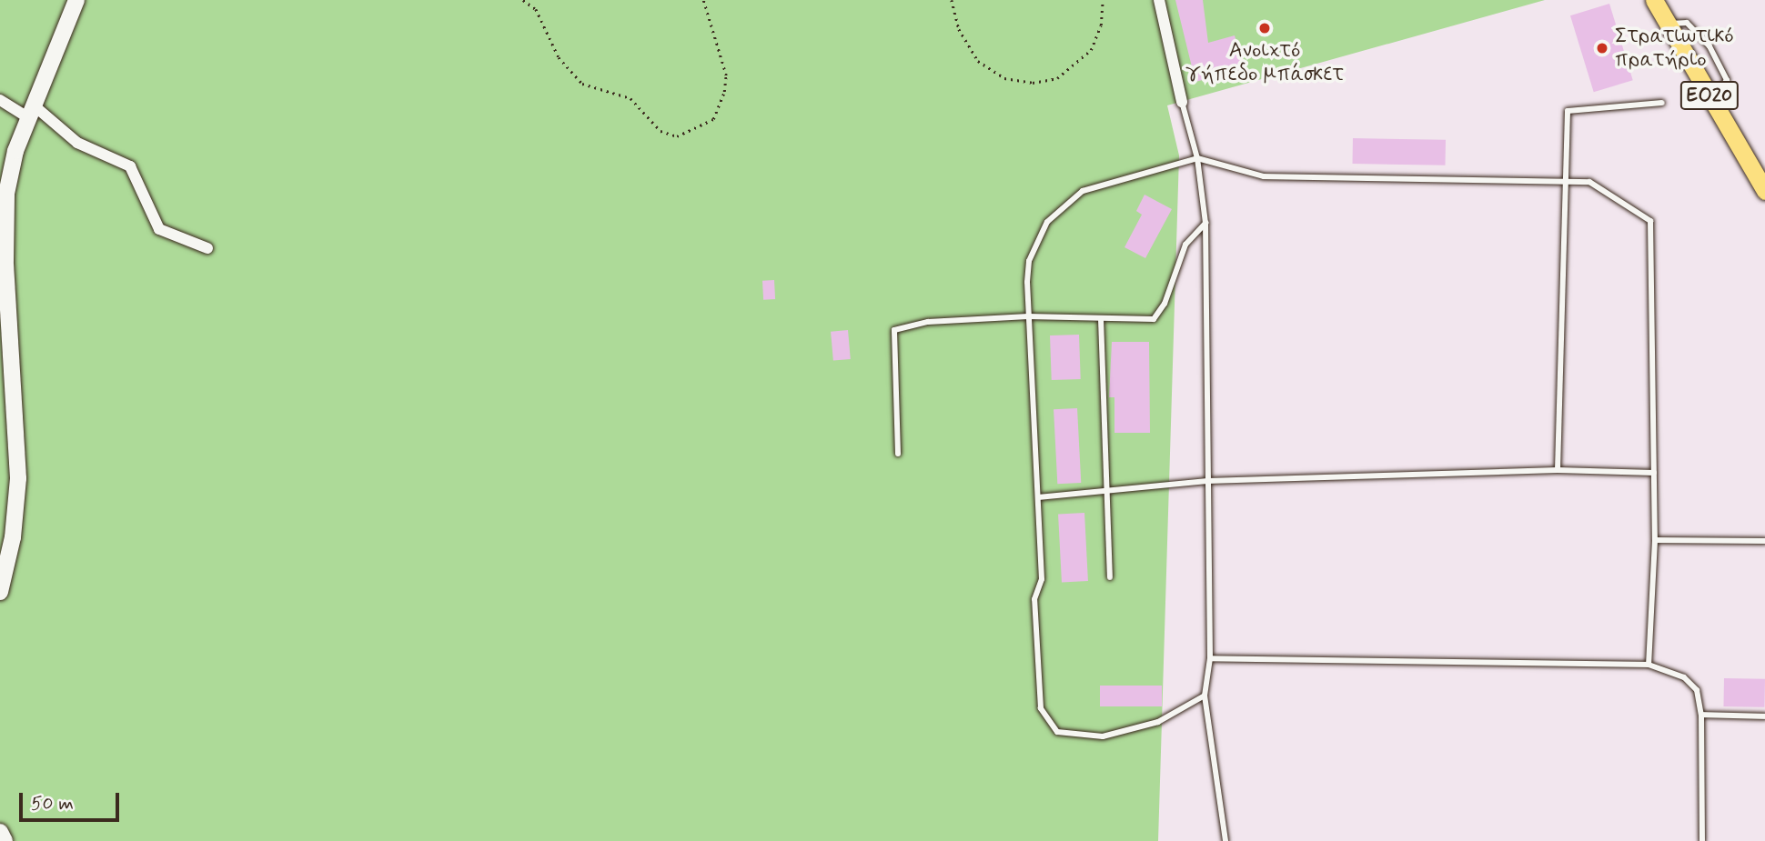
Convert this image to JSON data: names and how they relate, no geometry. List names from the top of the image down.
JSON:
{
  "streets": {
    "main road": ["ΕΟ20"]
  },
  "places": ["Ανοιχτό γήπεδο μπάσκετ", "Στρατιωτικό πρατήριο"],
  "scale_bar": "50 m"
}
